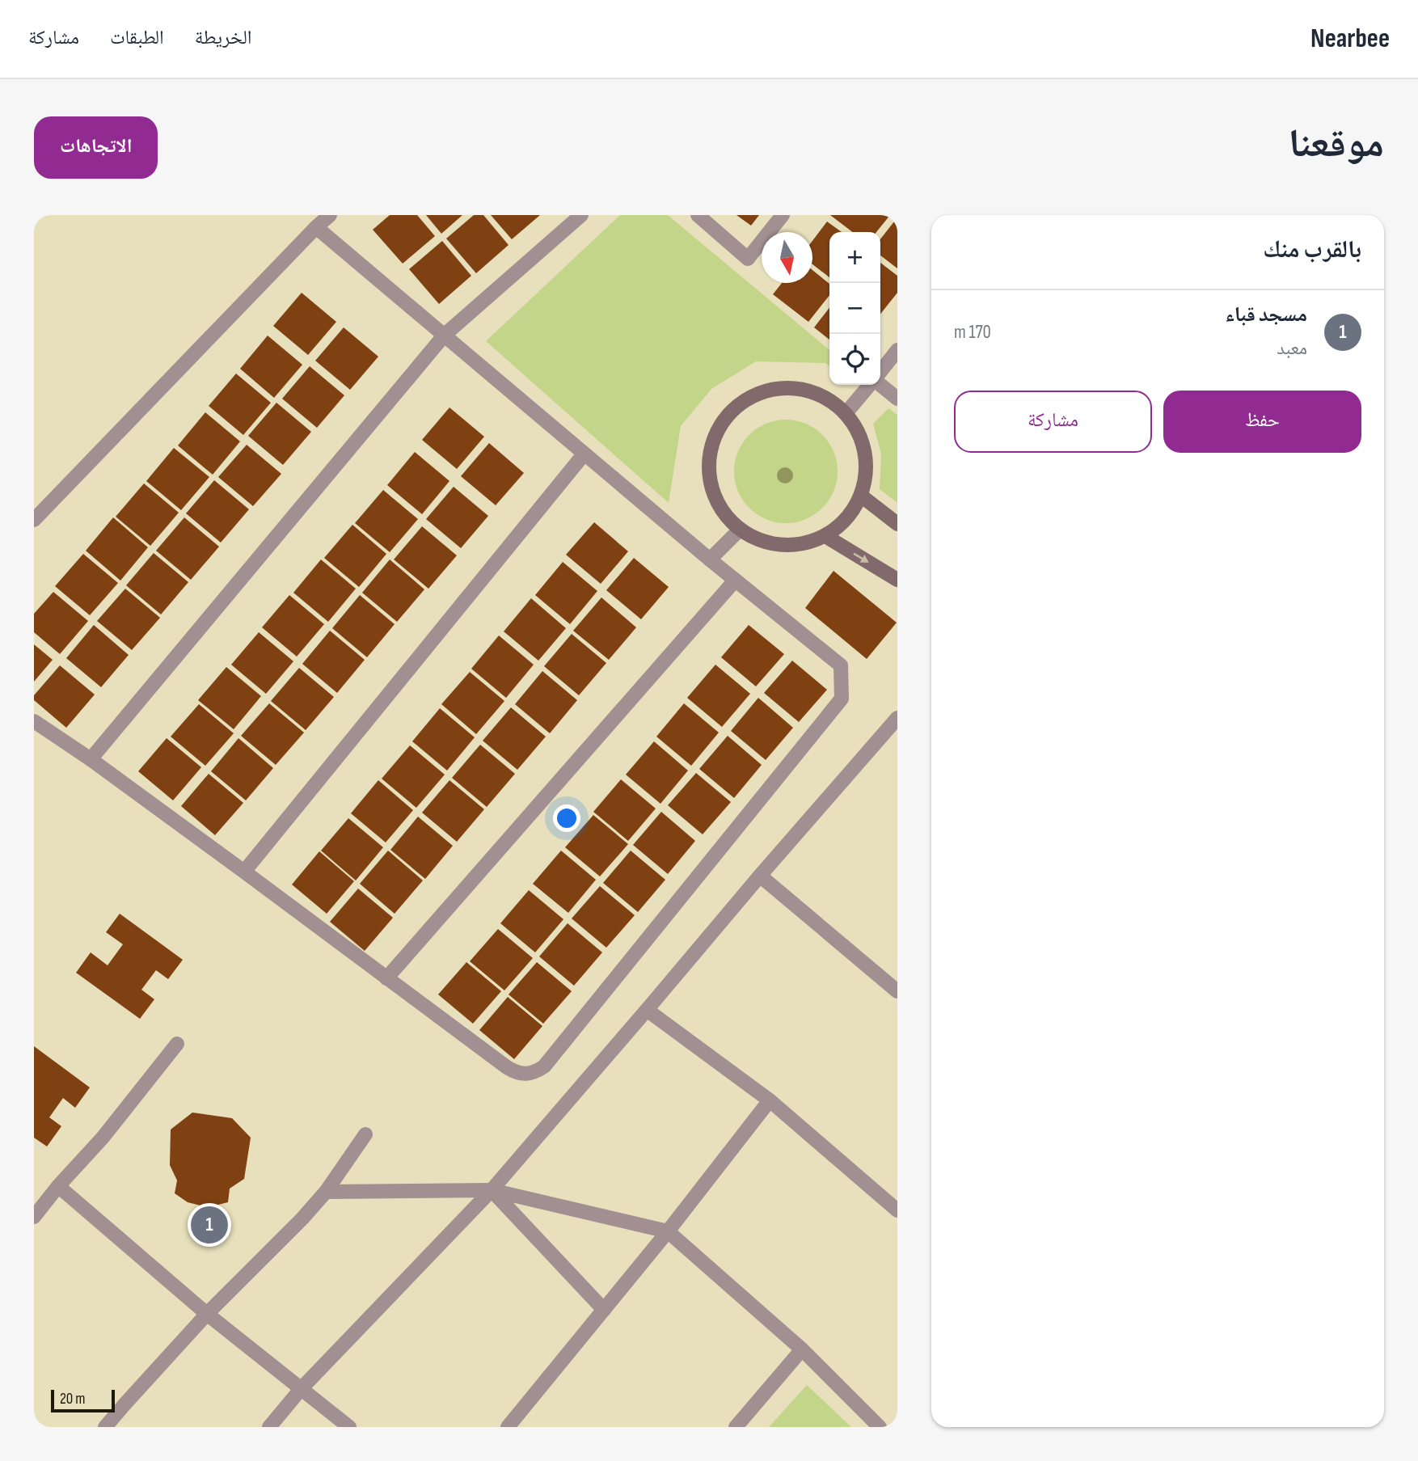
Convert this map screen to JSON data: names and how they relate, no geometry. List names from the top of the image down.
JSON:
{
  "scale_bar": "20 m",
  "north": "bottom",
  "page": {
    "header": "Nearbee",
    "nav": ["الخريطة", "الطبقات", "مشاركة"],
    "title": "موقعنا",
    "buttons": [
      "الاتجاهات",
      ["حفظ", "مشاركة"]
    ],
    "heading": "بالقرب منك",
    "map_buttons": ["+", "−"],
    "list": [
      {
        "mark": "1",
        "name": "مسجد قباء",
        "note": "معبد",
        "value": "170 m"
      }
    ],
    "pins": "1",
    "scale": "20 m"
  }
}
